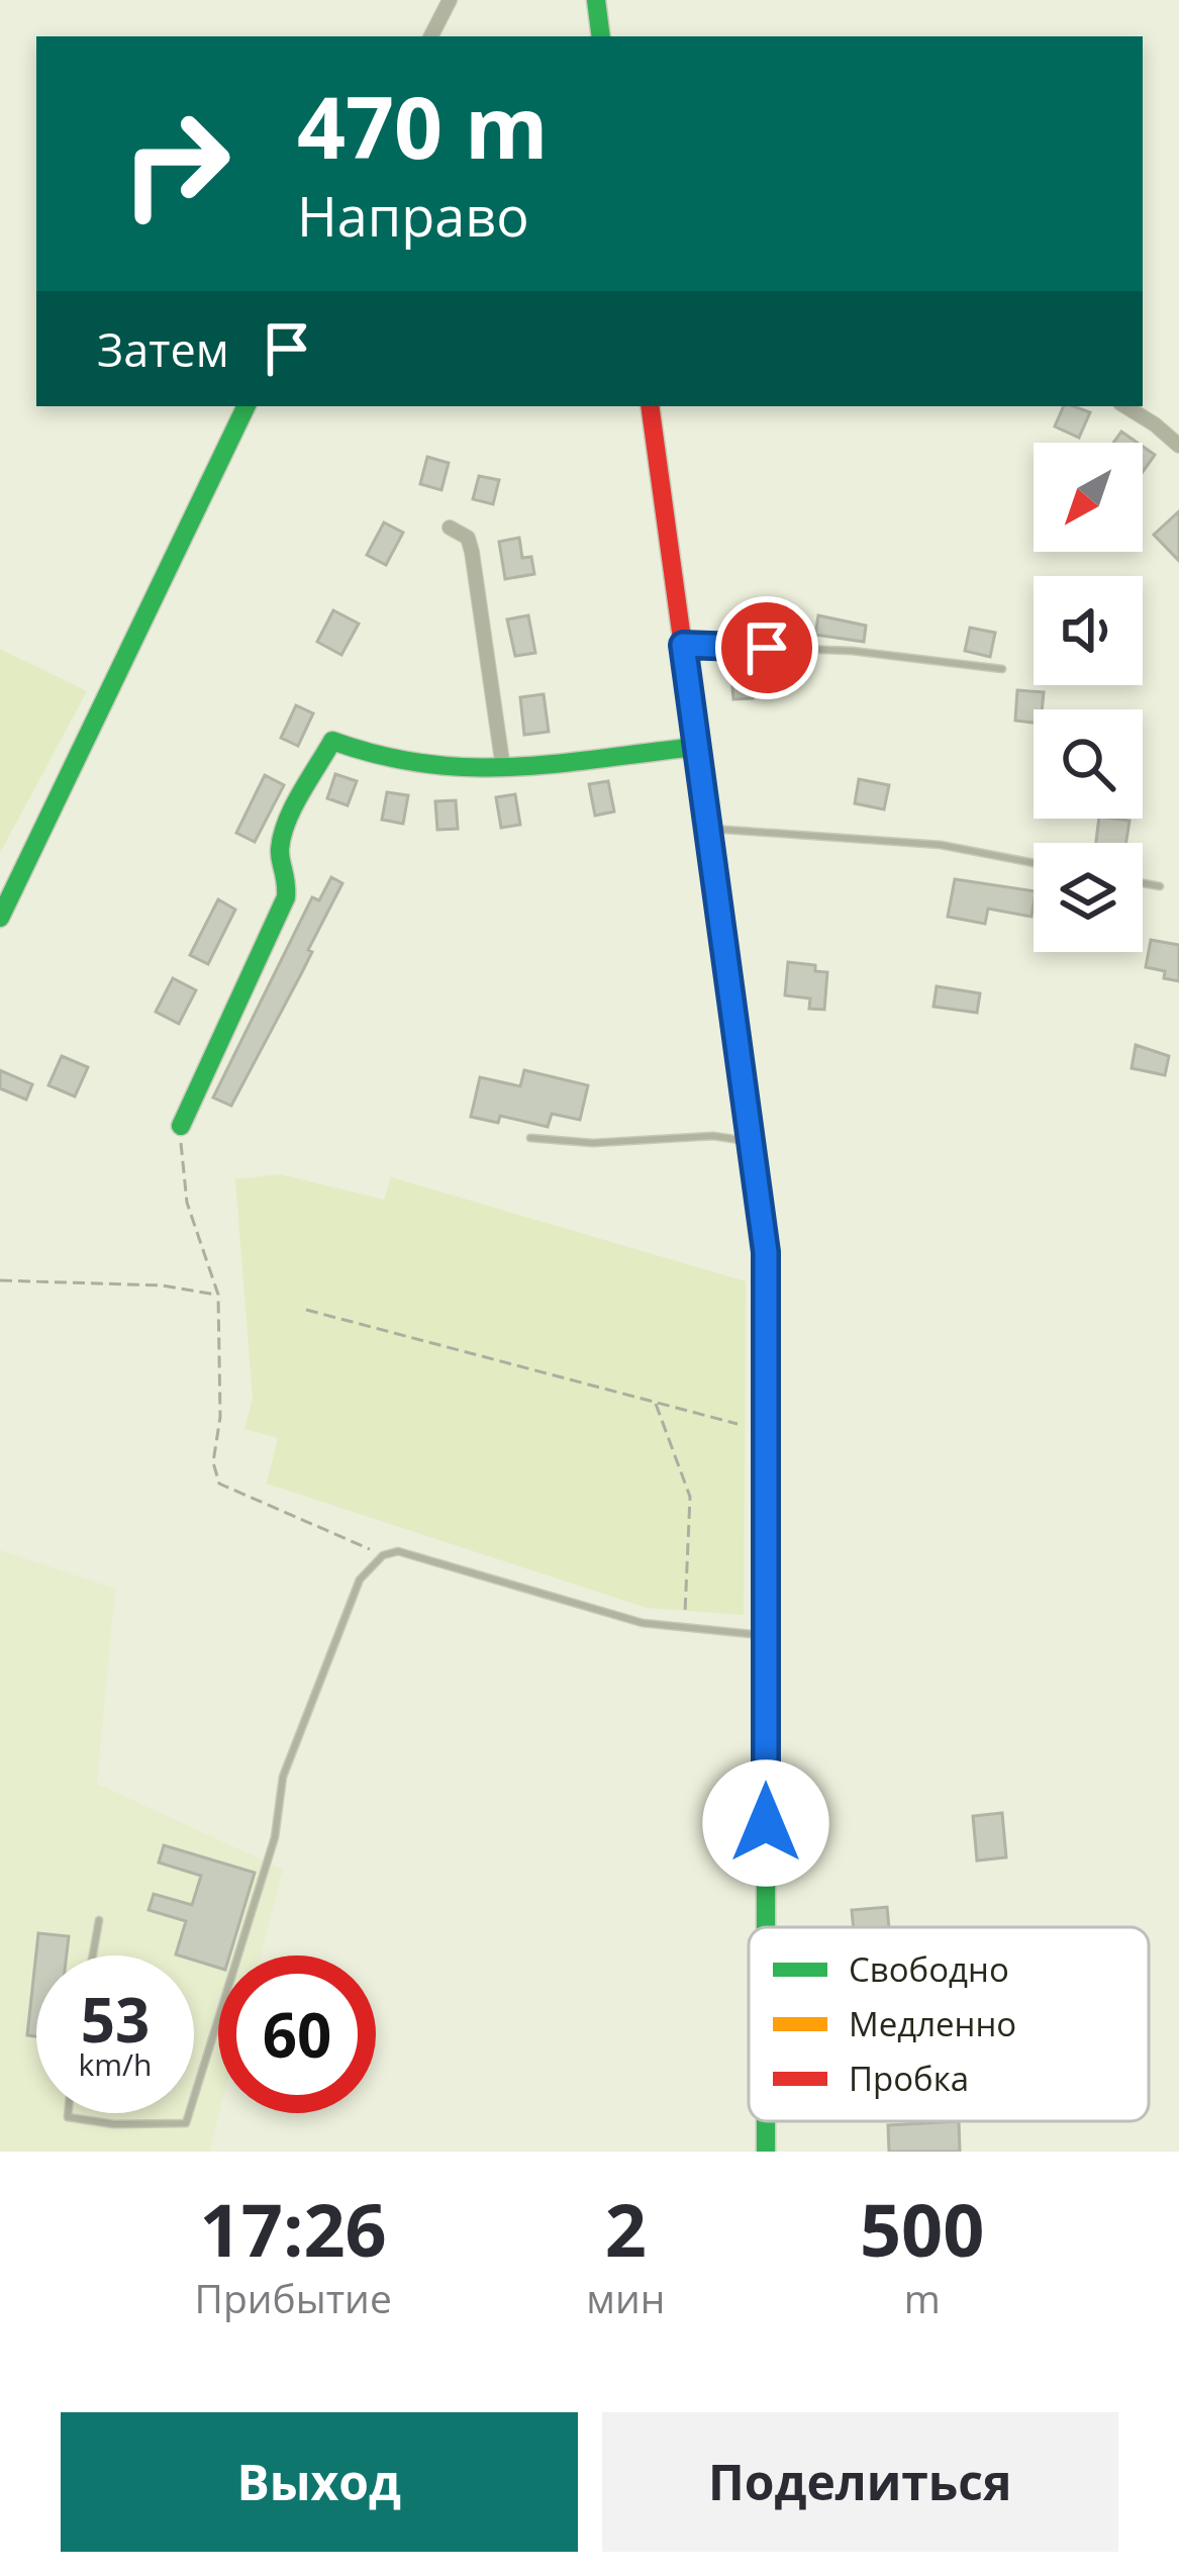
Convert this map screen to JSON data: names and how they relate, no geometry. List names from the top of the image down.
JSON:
{
  "legend": ["Свободно", "Медленно", "Пробка"],
  "north": "bottom left",
  "page": {
    "turn": ["470 m", "Направо"],
    "then": "Затем",
    "speed": "53 km/h",
    "limit": "60",
    "eta": [
      "17:26",
      "Прибытие",
      "2",
      "мин",
      "500",
      "m"
    ],
    "buttons": ["Выход", "Поделиться"]
  }
}
